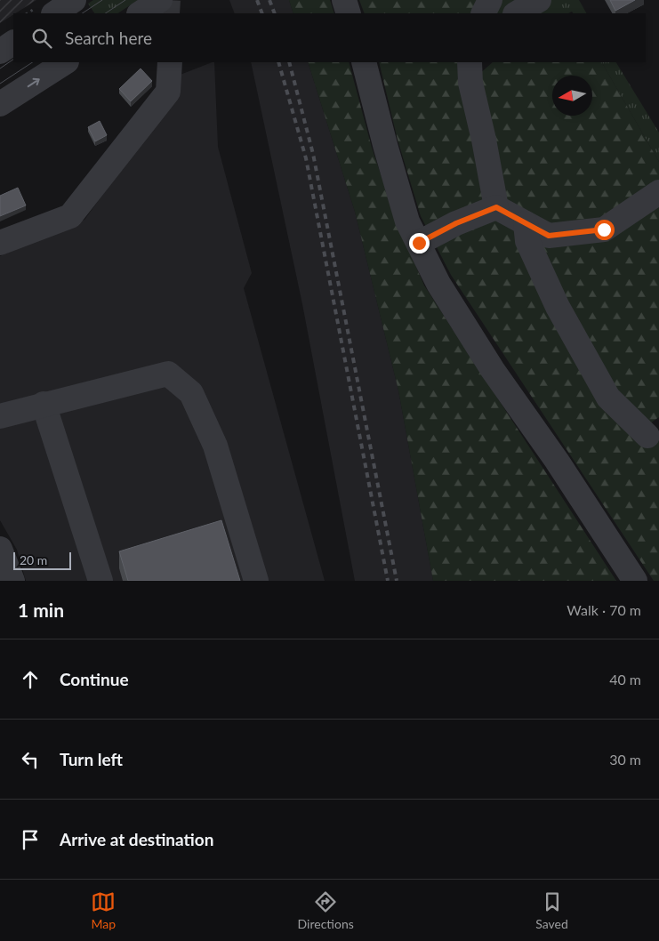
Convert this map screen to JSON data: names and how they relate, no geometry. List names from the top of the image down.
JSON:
{
  "scale_bar": "20 m",
  "north": "left",
  "page": {
    "search": "Search here",
    "scale": "20 m",
    "heading": ["1 min", "Walk · 70 m"],
    "list": [
      ["Continue", "40 m"],
      ["Turn left", "30 m"],
      "Arrive at destination"
    ],
    "nav": ["Map", "Directions", "Saved"]
  }
}
